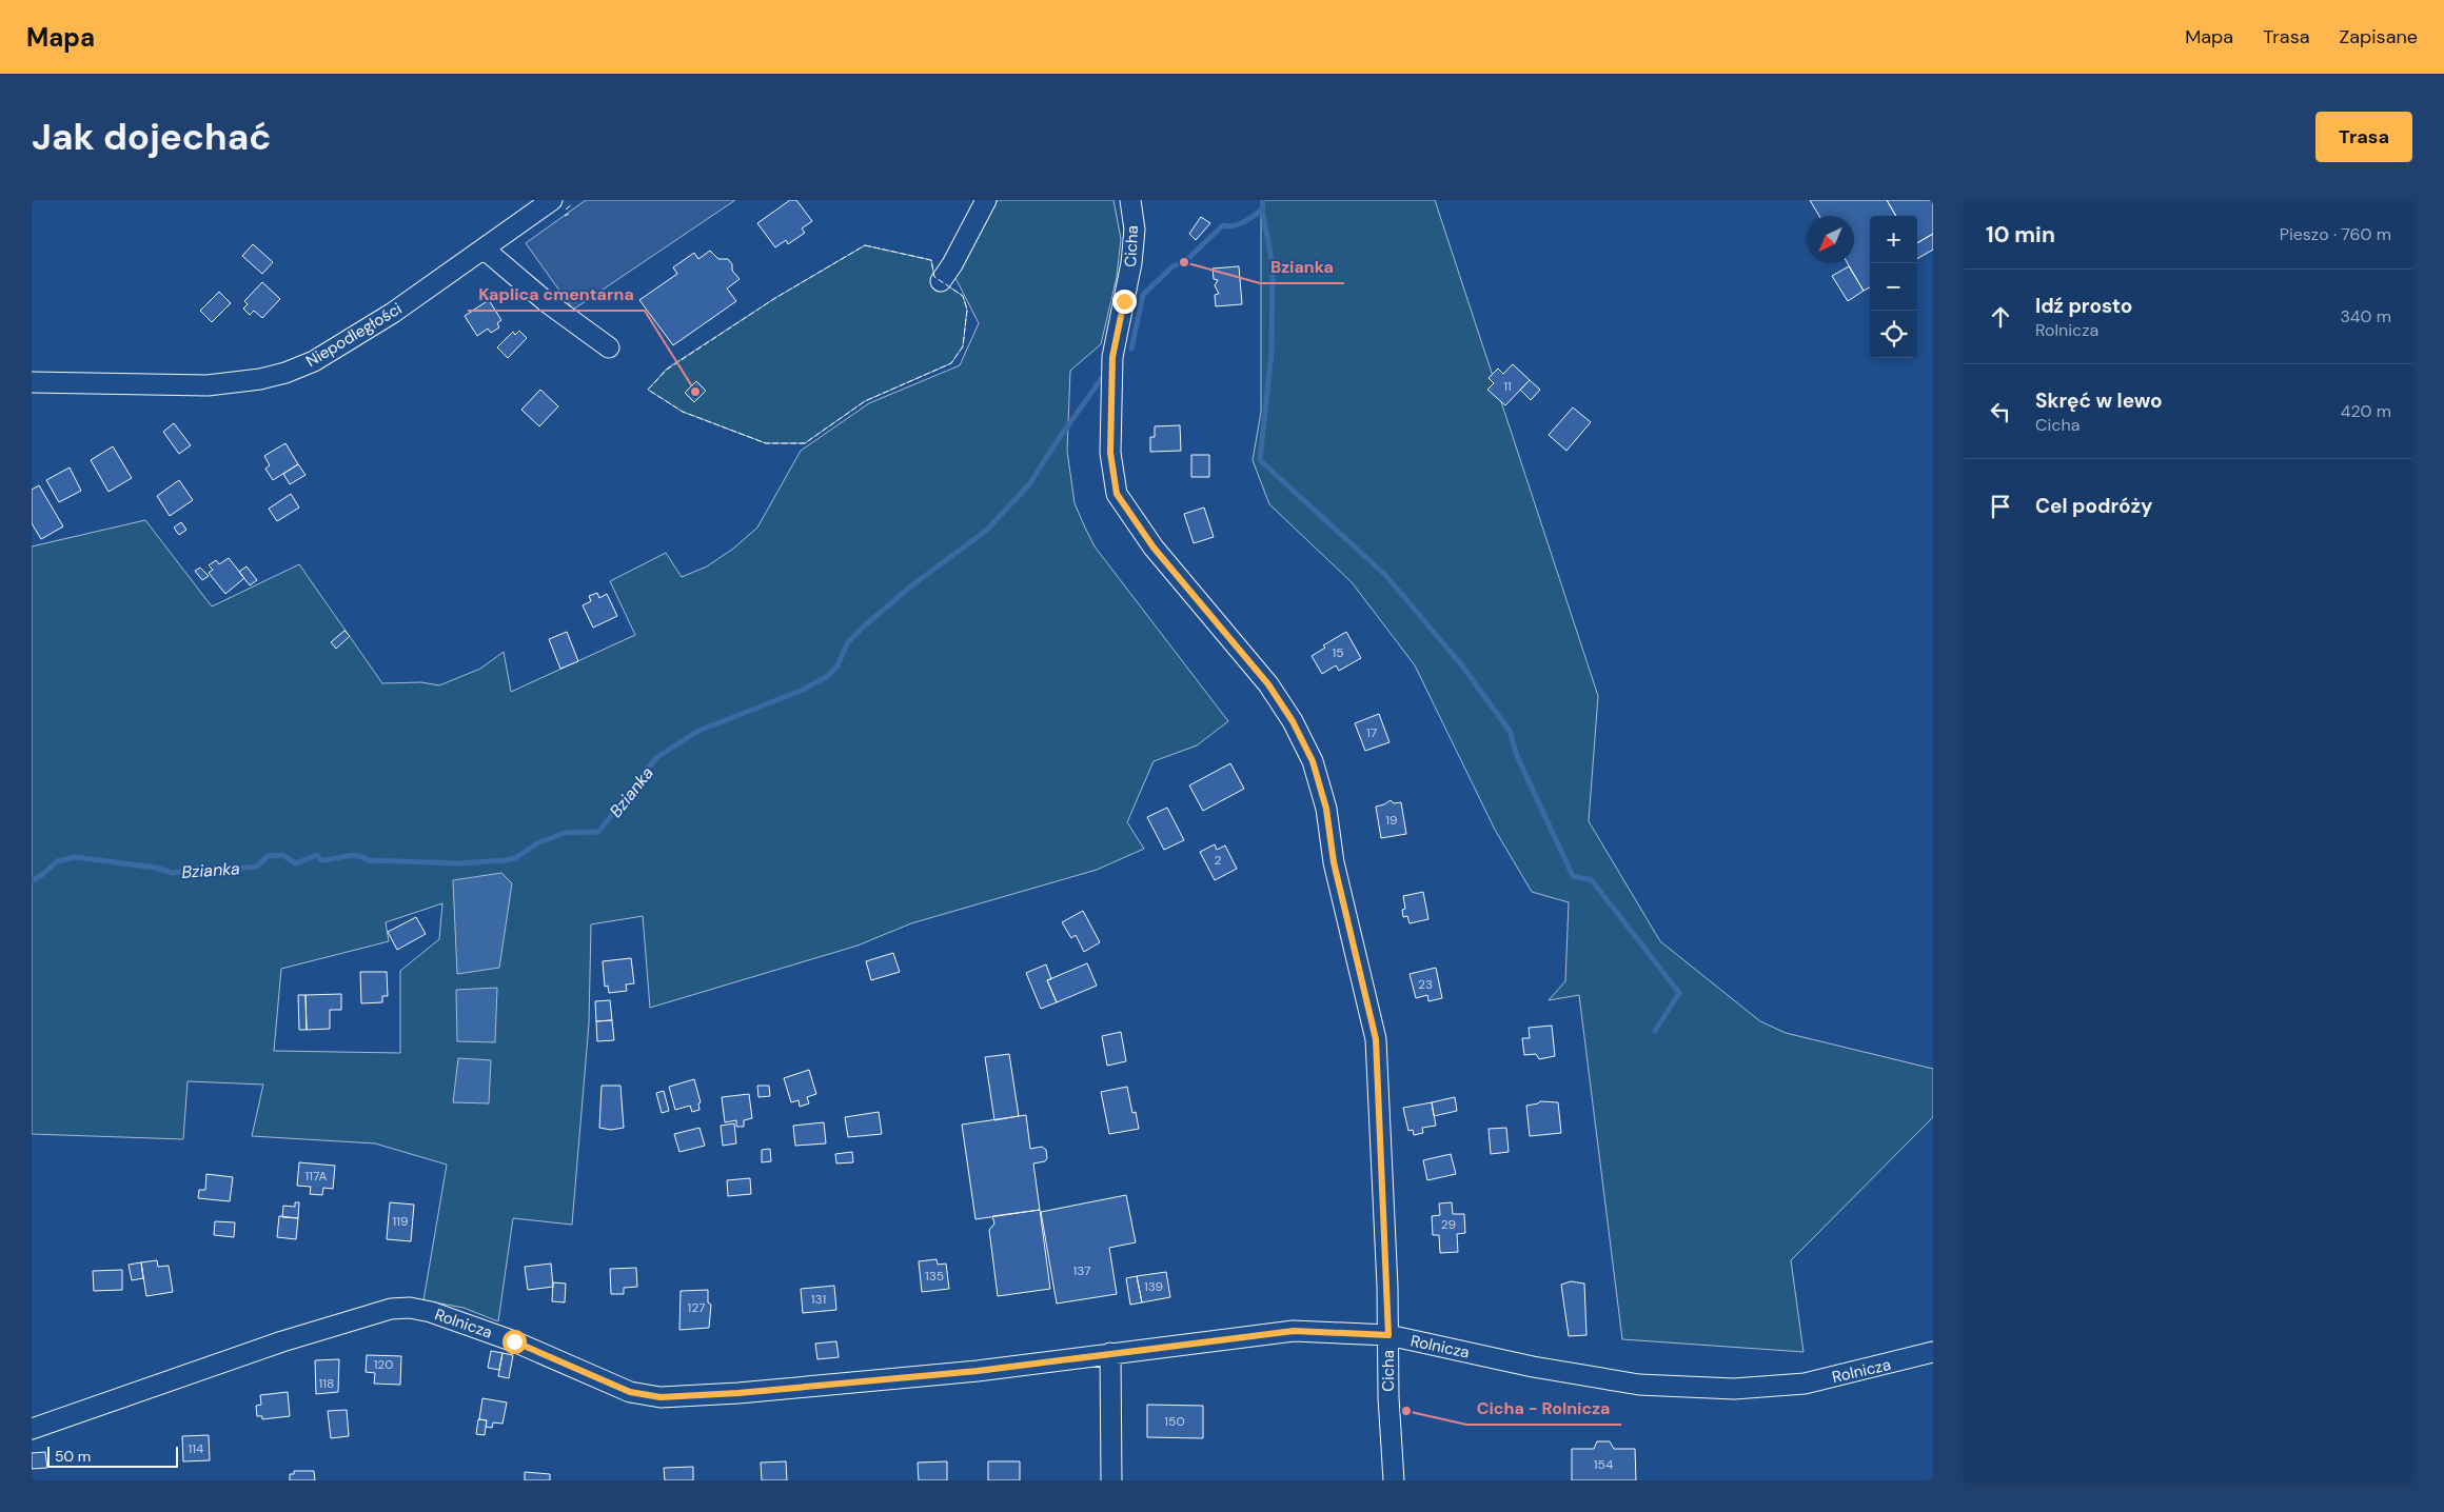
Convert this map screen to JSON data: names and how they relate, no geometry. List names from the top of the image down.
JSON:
{
  "streets": {
    "street": ["Cicha", "Niepodległości", "Rolnicza"]
  },
  "crossings": [
    ["Cicha", "Rolnicza"]
  ],
  "water": ["Bzianka"],
  "places": ["Bzianka", "Kaplica cmentarna", "Cicha - Rolnicza"],
  "house_numbers": [
    "11",
    "15",
    "17",
    "19",
    "2",
    "23",
    "117A",
    "119",
    "29",
    "137",
    "135",
    "139",
    "131",
    "127",
    "120",
    "118",
    "150",
    "114",
    "154"
  ],
  "scale_bar": "50 m",
  "north": "bottom left",
  "page": {
    "header": "Mapa",
    "nav": ["Mapa", "Trasa", "Zapisane"],
    "buttons": "Trasa",
    "title": "Jak dojechać",
    "heading": ["10 min", "Pieszo · 760 m"],
    "map_buttons": ["+", "−"],
    "list": [
      ["Idź prosto", "Rolnicza", "340 m"],
      ["Skręć w lewo", "Cicha", "420 m"],
      "Cel podróży"
    ],
    "scale": "50 m"
  }
}
